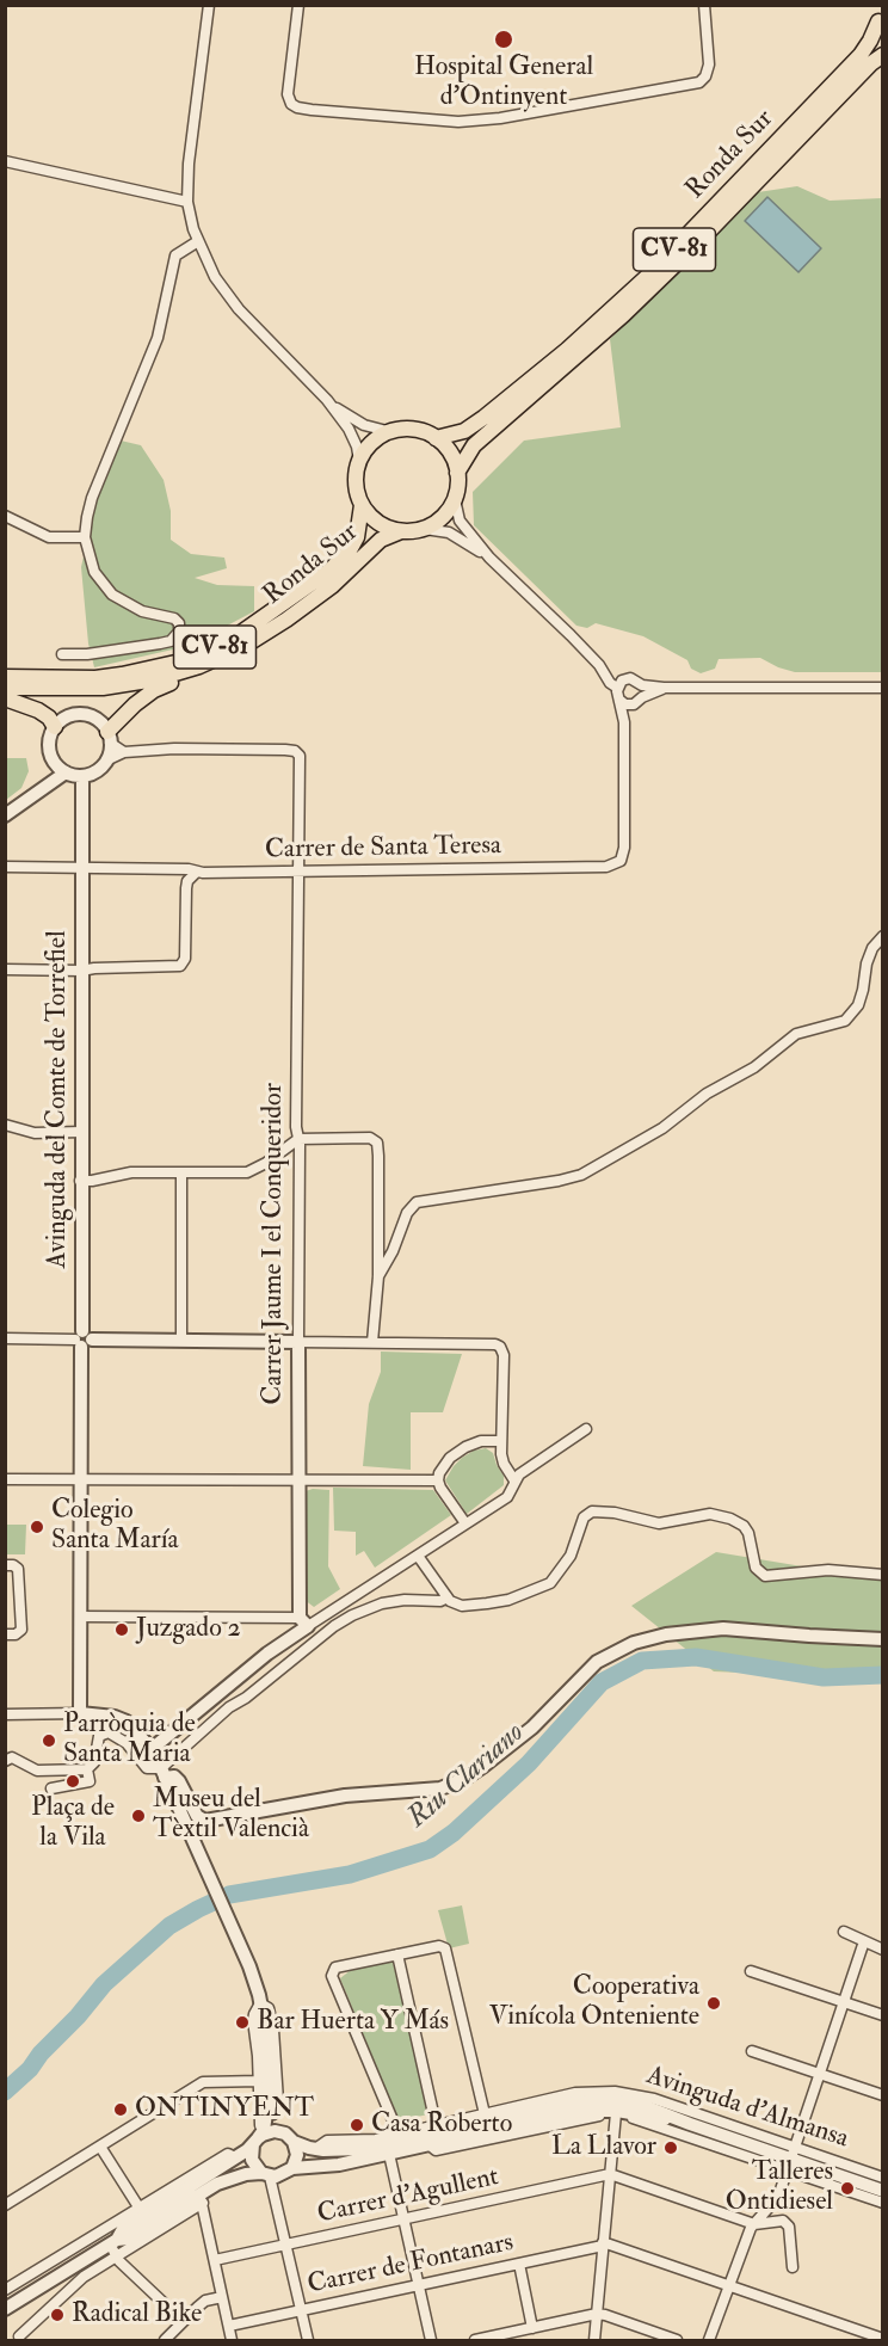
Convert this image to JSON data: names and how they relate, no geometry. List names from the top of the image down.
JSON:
{
  "streets": {
    "main road": ["Ronda Sur", "CV-81"],
    "street": [
      "Carrer de Santa Teresa",
      "Avinguda del Comte de Torrefiel",
      "Carrer Jaume I el Conqueridor",
      "Avinguda d'Almansa",
      "Carrer d'Agullent",
      "Carrer de Fontanars"
    ]
  },
  "crossings": [
    ["Ronda Sur", "CV-81"],
    ["Carrer de Santa Teresa", "Avinguda del Comte de Torrefiel"],
    ["Carrer de Santa Teresa", "Carrer Jaume I el Conqueridor"]
  ],
  "water": ["Riu Clariano"],
  "places": [
    "Hospital General d'Ontinyent",
    "Colegio Santa María",
    "Juzgado 2",
    "Parròquia de Santa Maria",
    "Plaça de la Vila",
    "Museu del Tèxtil Valencià",
    "Cooperativa Vinícola Onteniente",
    "Bar Huerta Y Más",
    "ONTINYENT",
    "Casa Roberto",
    "La Llavor",
    "Talleres Ontidiesel",
    "Radical Bike"
  ]
}
